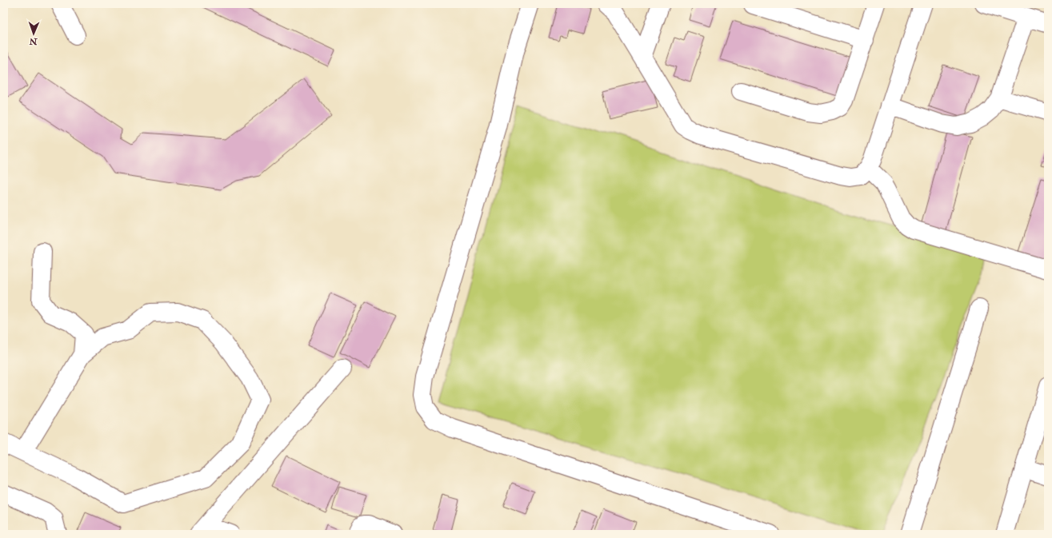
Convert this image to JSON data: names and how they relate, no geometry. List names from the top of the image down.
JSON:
{
  "north": "bottom"
}
